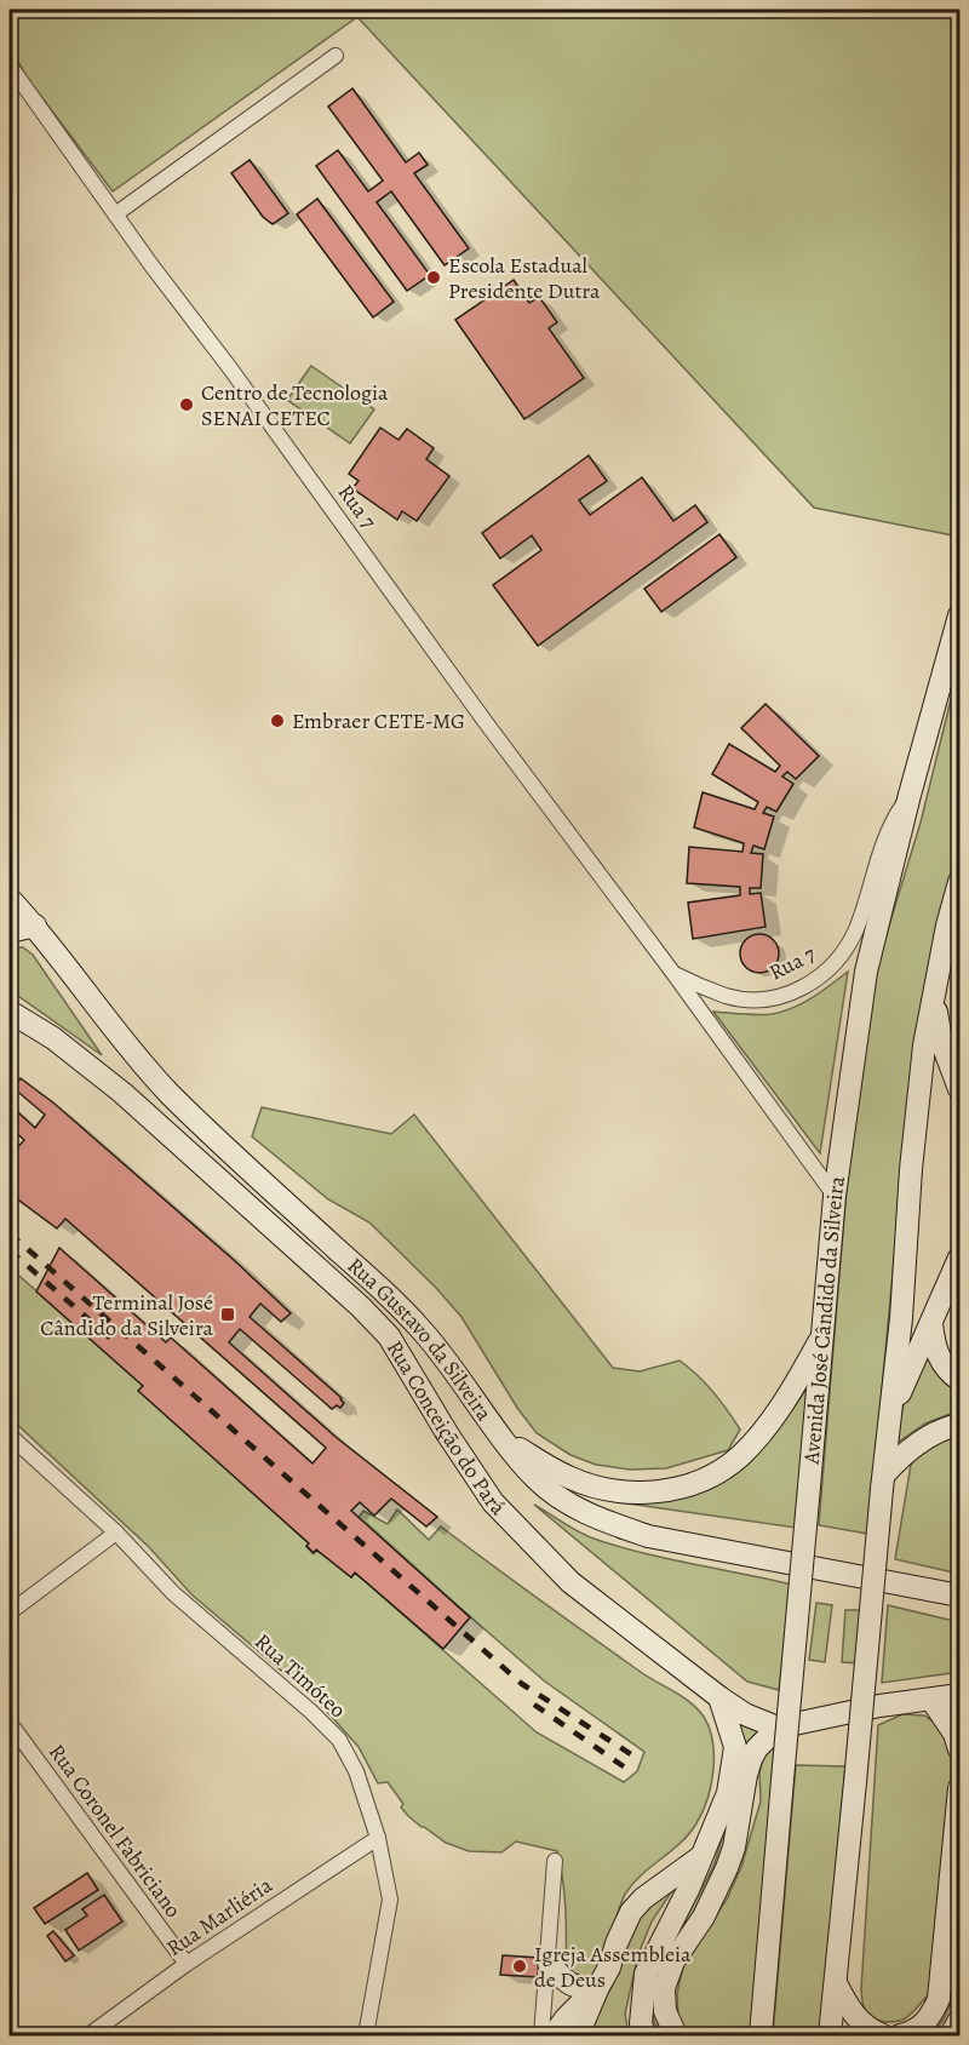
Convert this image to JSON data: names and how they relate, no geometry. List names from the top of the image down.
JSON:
{
  "streets": {
    "main road": ["Avenida José Cândido da Silveira", "Rua Gustavo da Silveira", "Rua Conceição do Pará"],
    "street": [
      "Rua 7",
      "Rua Timóteo",
      "Rua Coronel Fabriciano",
      "Rua Marliéria"
    ]
  },
  "crossings": [
    ["Rua 7", "Avenida José Cândido da Silveira"],
    ["Rua Timóteo", "Rua Marliéria"],
    ["Rua Coronel Fabriciano", "Rua Marliéria"]
  ],
  "places": {
    "other": [
      "Escola Estadual Presidente Dutra",
      "Centro de Tecnologia SENAI CETEC",
      "Embraer CETE-MG",
      "Igreja Assembleia de Deus"
    ],
    "transit": ["Terminal José Cândido da Silveira"]
  }
}
